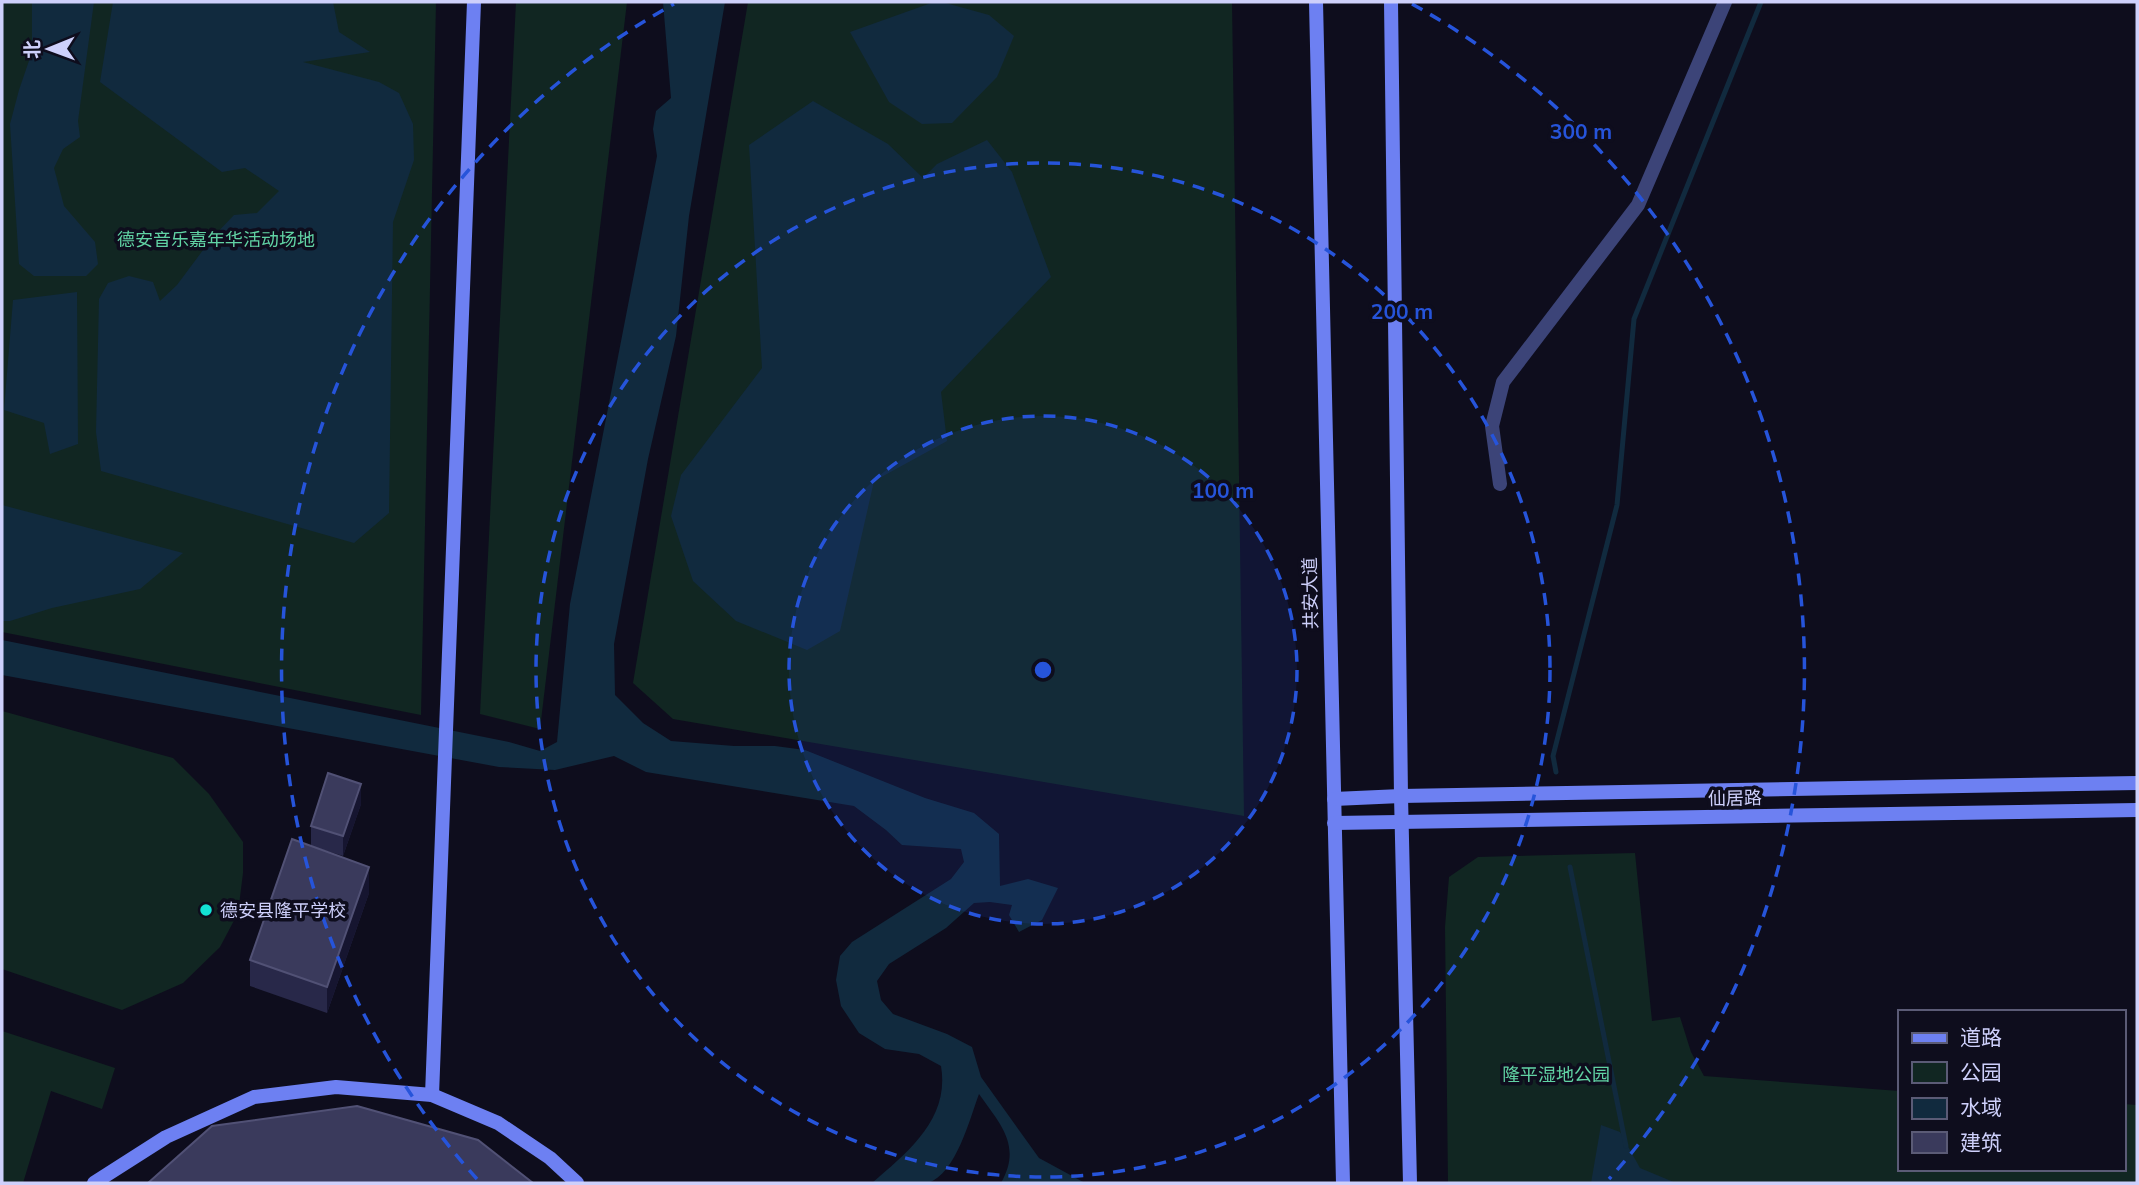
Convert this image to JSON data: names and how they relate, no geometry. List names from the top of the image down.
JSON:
{
  "streets": {
    "street": ["共安大道", "仙居路"]
  },
  "crossings": [
    ["共安大道", "仙居路"]
  ],
  "parks": ["德安音乐嘉年华活动场地", "隆平湿地公园"],
  "places": ["德安县隆平学校"],
  "legend": [
    "道路",
    "公园",
    "水域",
    "建筑"
  ],
  "north": "left",
  "rings": ["300 m", "200 m", "100 m"]
}
